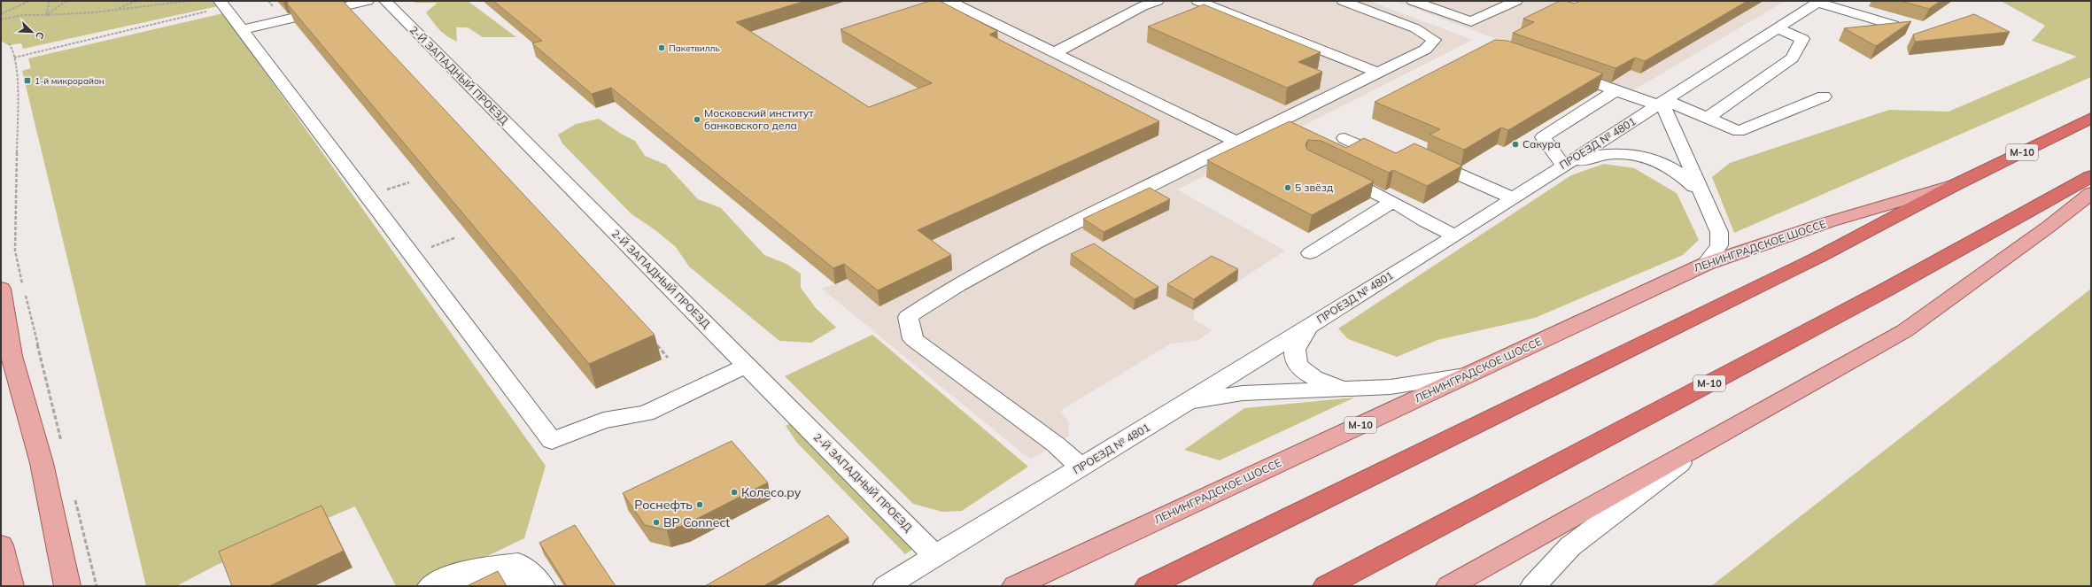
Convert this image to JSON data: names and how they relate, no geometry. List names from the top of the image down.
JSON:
{
  "streets": {
    "highway": ["М-10", "ЛЕНИНГРАДСКОЕ ШОССЕ"],
    "street": ["2-Й ЗАПАДНЫЙ ПРОЕЗД", "ПРОЕЗД № 4801"]
  },
  "crossings": [
    ["2-Й ЗАПАДНЫЙ ПРОЕЗД", "ПРОЕЗД № 4801"]
  ],
  "places": {
    "other": [
      "Пакетвилль",
      "Московский институт банковского дела",
      "Сакура",
      "5 звёзд",
      "Колесо.ру",
      "Роснефть",
      "ВР Connect"
    ],
    "transit": ["1-й микрорайон"]
  },
  "north": "bottom right"
}
